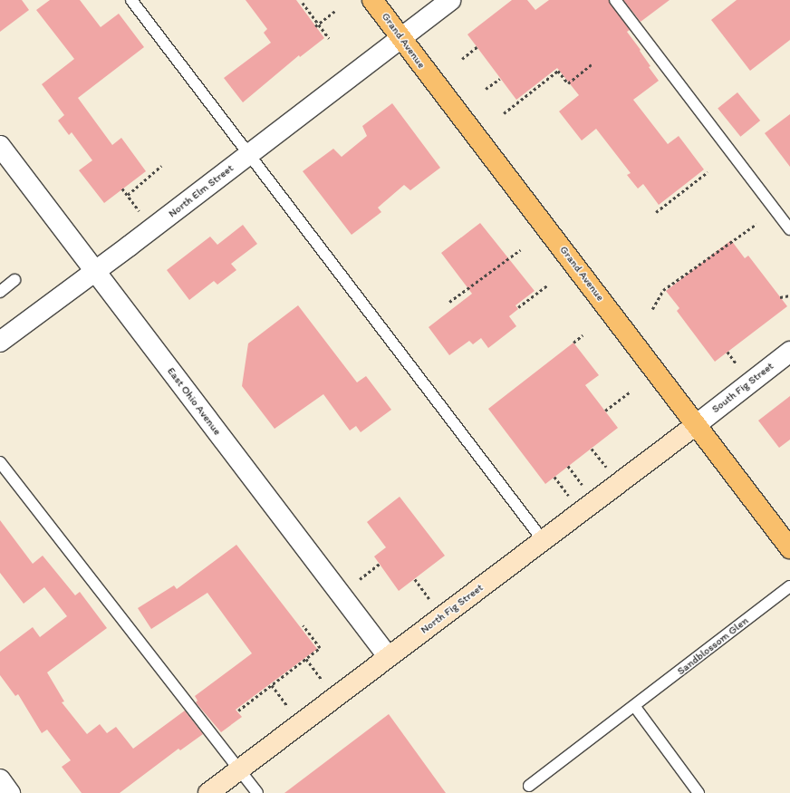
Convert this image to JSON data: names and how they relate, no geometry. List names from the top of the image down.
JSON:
{
  "streets": {
    "main road": ["Grand Avenue"],
    "street": [
      "North Elm Street",
      "South Fig Street",
      "East Ohio Avenue",
      "North Fig Street"
    ],
    "lane": ["Sandblossom Glen"]
  },
  "crossings": [
    ["Grand Avenue", "North Elm Street"],
    ["Grand Avenue", "South Fig Street"],
    ["Grand Avenue", "North Fig Street"],
    ["North Elm Street", "East Ohio Avenue"],
    ["South Fig Street", "North Fig Street"],
    ["East Ohio Avenue", "North Fig Street"]
  ]
}
